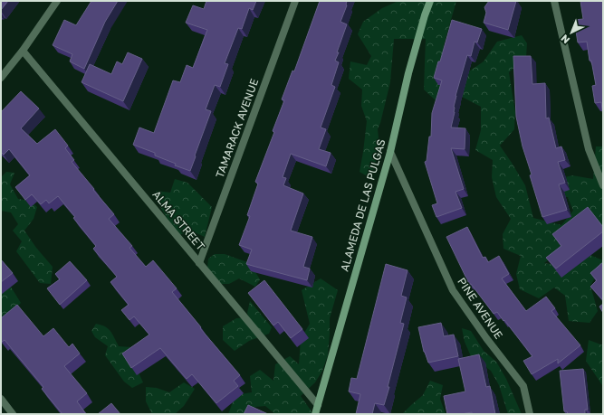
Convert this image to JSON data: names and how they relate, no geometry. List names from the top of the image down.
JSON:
{
  "streets": {
    "main road": ["ALAMEDA DE LAS PULGAS"],
    "street": ["TAMARACK AVENUE", "ALMA STREET", "PINE AVENUE"]
  },
  "crossings": [
    ["TAMARACK AVENUE", "ALMA STREET"],
    ["ALAMEDA DE LAS PULGAS", "ALMA STREET"],
    ["ALAMEDA DE LAS PULGAS", "PINE AVENUE"]
  ],
  "north": "bottom left"
}
